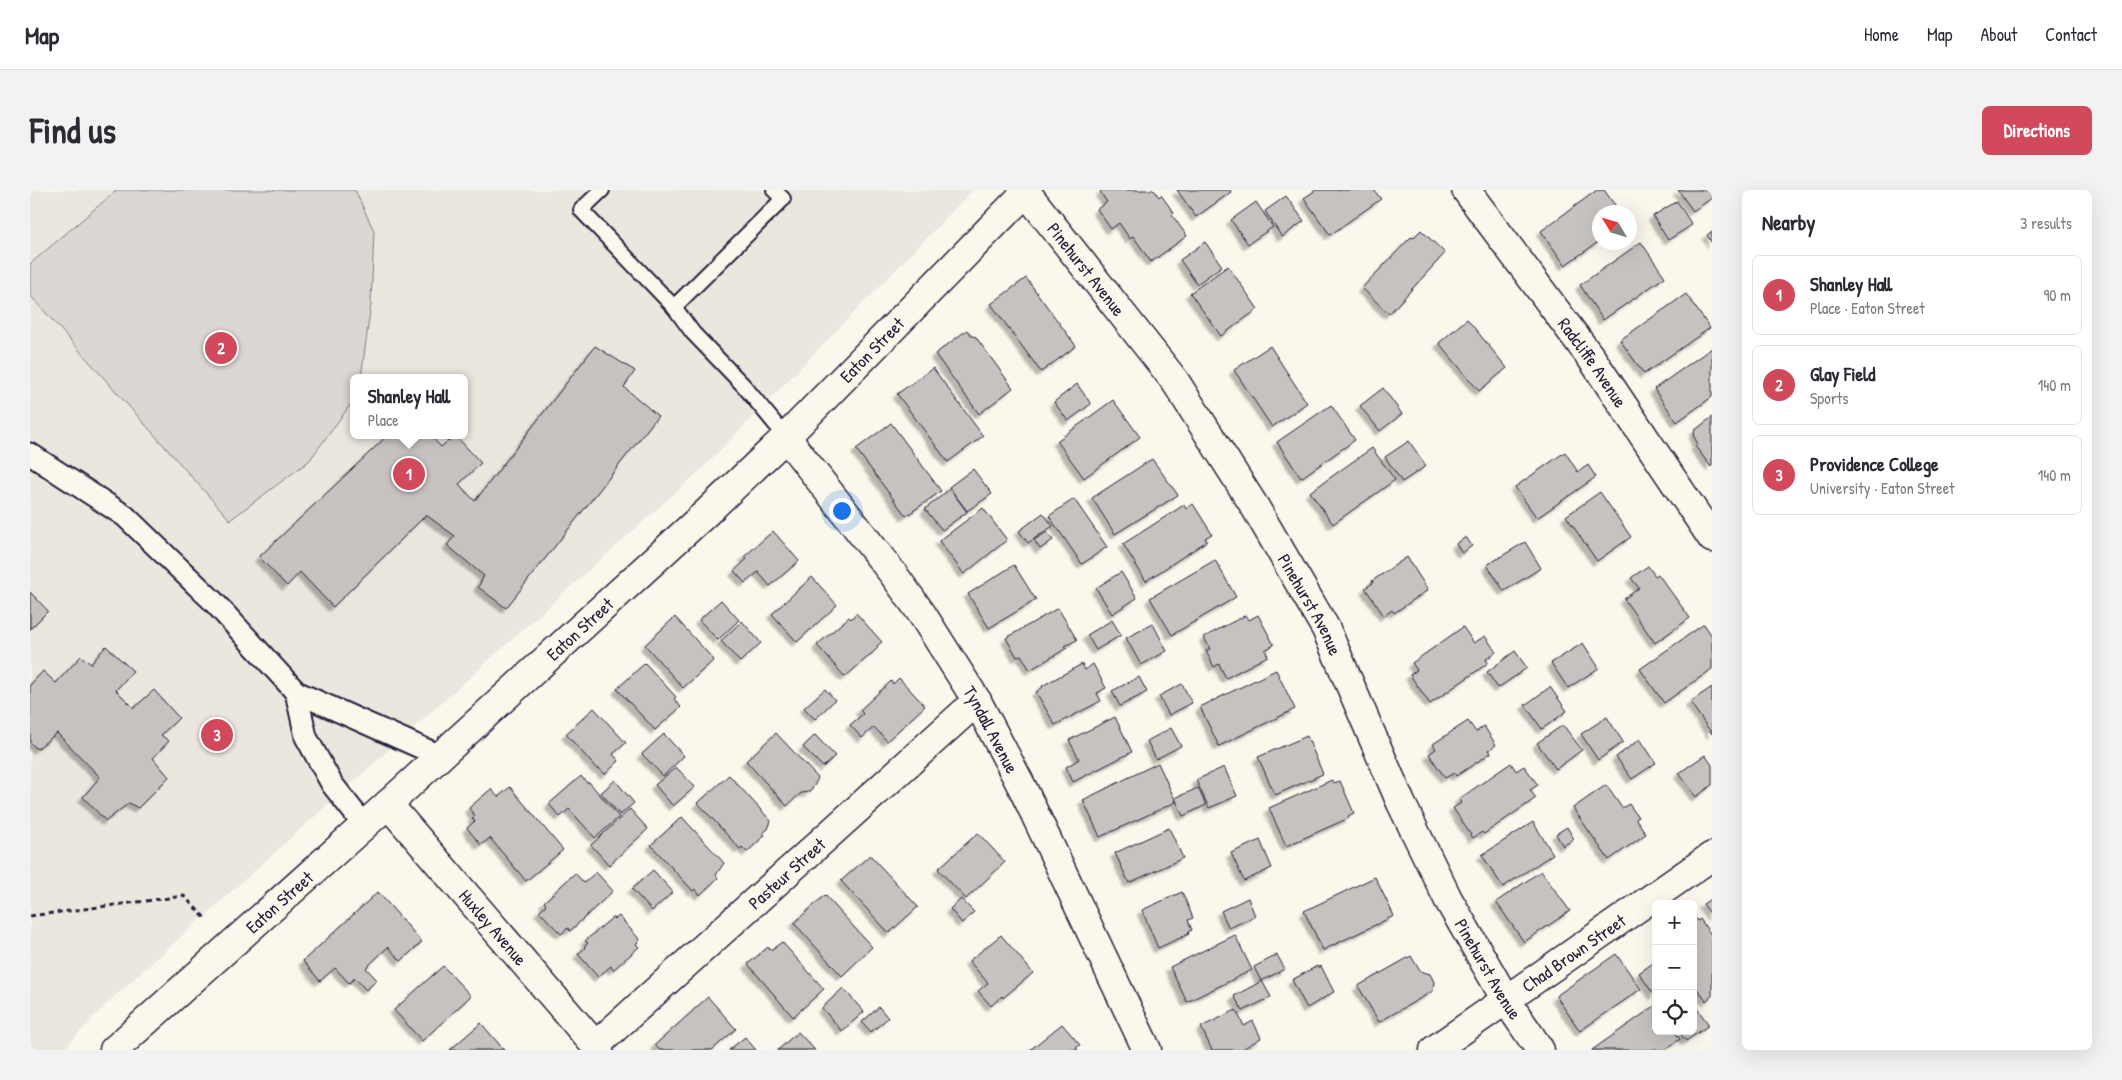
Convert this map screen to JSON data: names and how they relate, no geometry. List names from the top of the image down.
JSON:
{
  "streets": {
    "street": [
      "Pinehurst Avenue",
      "Eaton Street",
      "Radcliffe Avenue",
      "Tyndall Avenue",
      "Pasteur Street",
      "Huxley Avenue",
      "Chad Brown Street"
    ]
  },
  "crossings": [
    ["Pinehurst Avenue", "Eaton Street"],
    ["Pinehurst Avenue", "Chad Brown Street"],
    ["Eaton Street", "Tyndall Avenue"],
    ["Eaton Street", "Huxley Avenue"],
    ["Tyndall Avenue", "Pasteur Street"],
    ["Pasteur Street", "Huxley Avenue"]
  ],
  "north": "top left",
  "page": {
    "header": "Map",
    "nav": [
      "Home",
      "Map",
      "About",
      "Contact"
    ],
    "buttons": "Directions",
    "title": "Find us",
    "heading": ["Nearby", "3 results"],
    "list": [
      {
        "mark": "1",
        "name": "Shanley Hall",
        "note": "Place · Eaton Street",
        "value": "90 m"
      },
      {
        "mark": "2",
        "name": "Glay Field",
        "note": "Sports",
        "value": "140 m"
      },
      {
        "mark": "3",
        "name": "Providence College",
        "note": "University · Eaton Street",
        "value": "140 m"
      }
    ],
    "pins": ["2", "1", "3"],
    "popup": ["Shanley Hall", "Place"],
    "map_buttons": ["+", "−"]
  }
}
